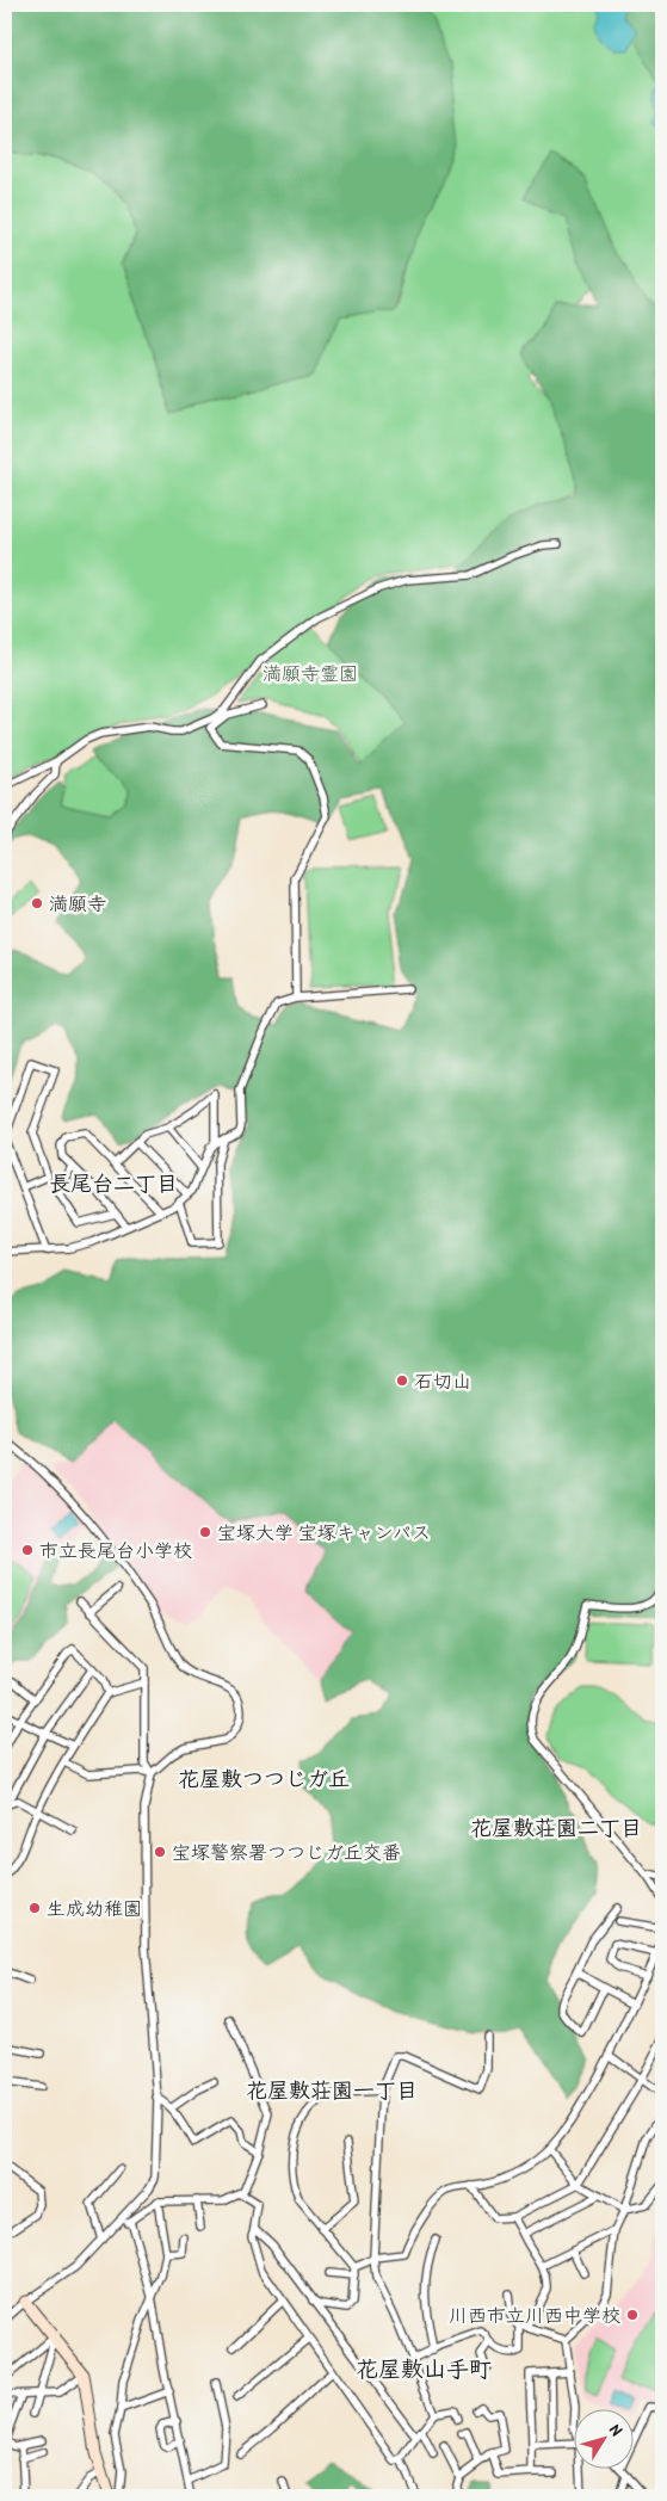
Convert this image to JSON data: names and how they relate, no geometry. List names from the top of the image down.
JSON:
{
  "districts": [
    "長尾台二丁目",
    "花屋敷つつじガ丘",
    "花屋敷荘園二丁目",
    "花屋敷荘園一丁目",
    "花屋敷山手町"
  ],
  "parks": ["満願寺霊園"],
  "places": [
    "満願寺",
    "石切山",
    "宝塚大学 宝塚キャンパス",
    "市立長尾台小学校",
    "宝塚警察署つつじガ丘交番",
    "生成幼稚園",
    "川西市立川西中学校"
  ],
  "north": "top right"
}
